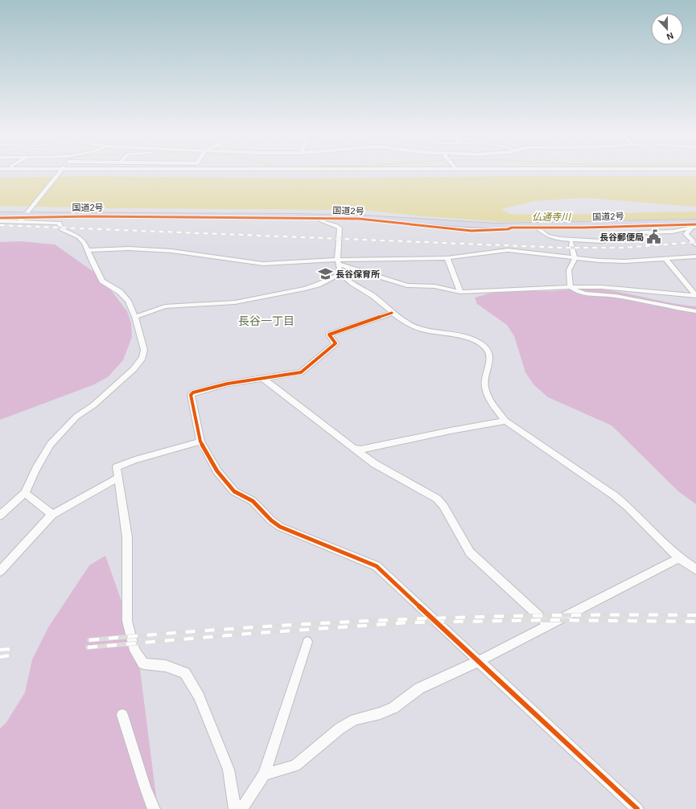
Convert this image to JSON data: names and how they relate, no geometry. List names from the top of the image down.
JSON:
{
  "streets": {
    "highway": ["国道2号"]
  },
  "districts": ["長谷一丁目"],
  "water": ["仏通寺川"],
  "places": {
    "public building": ["長谷郵便局"],
    "school or university": ["長谷保育所"]
  },
  "north": "bottom"
}
